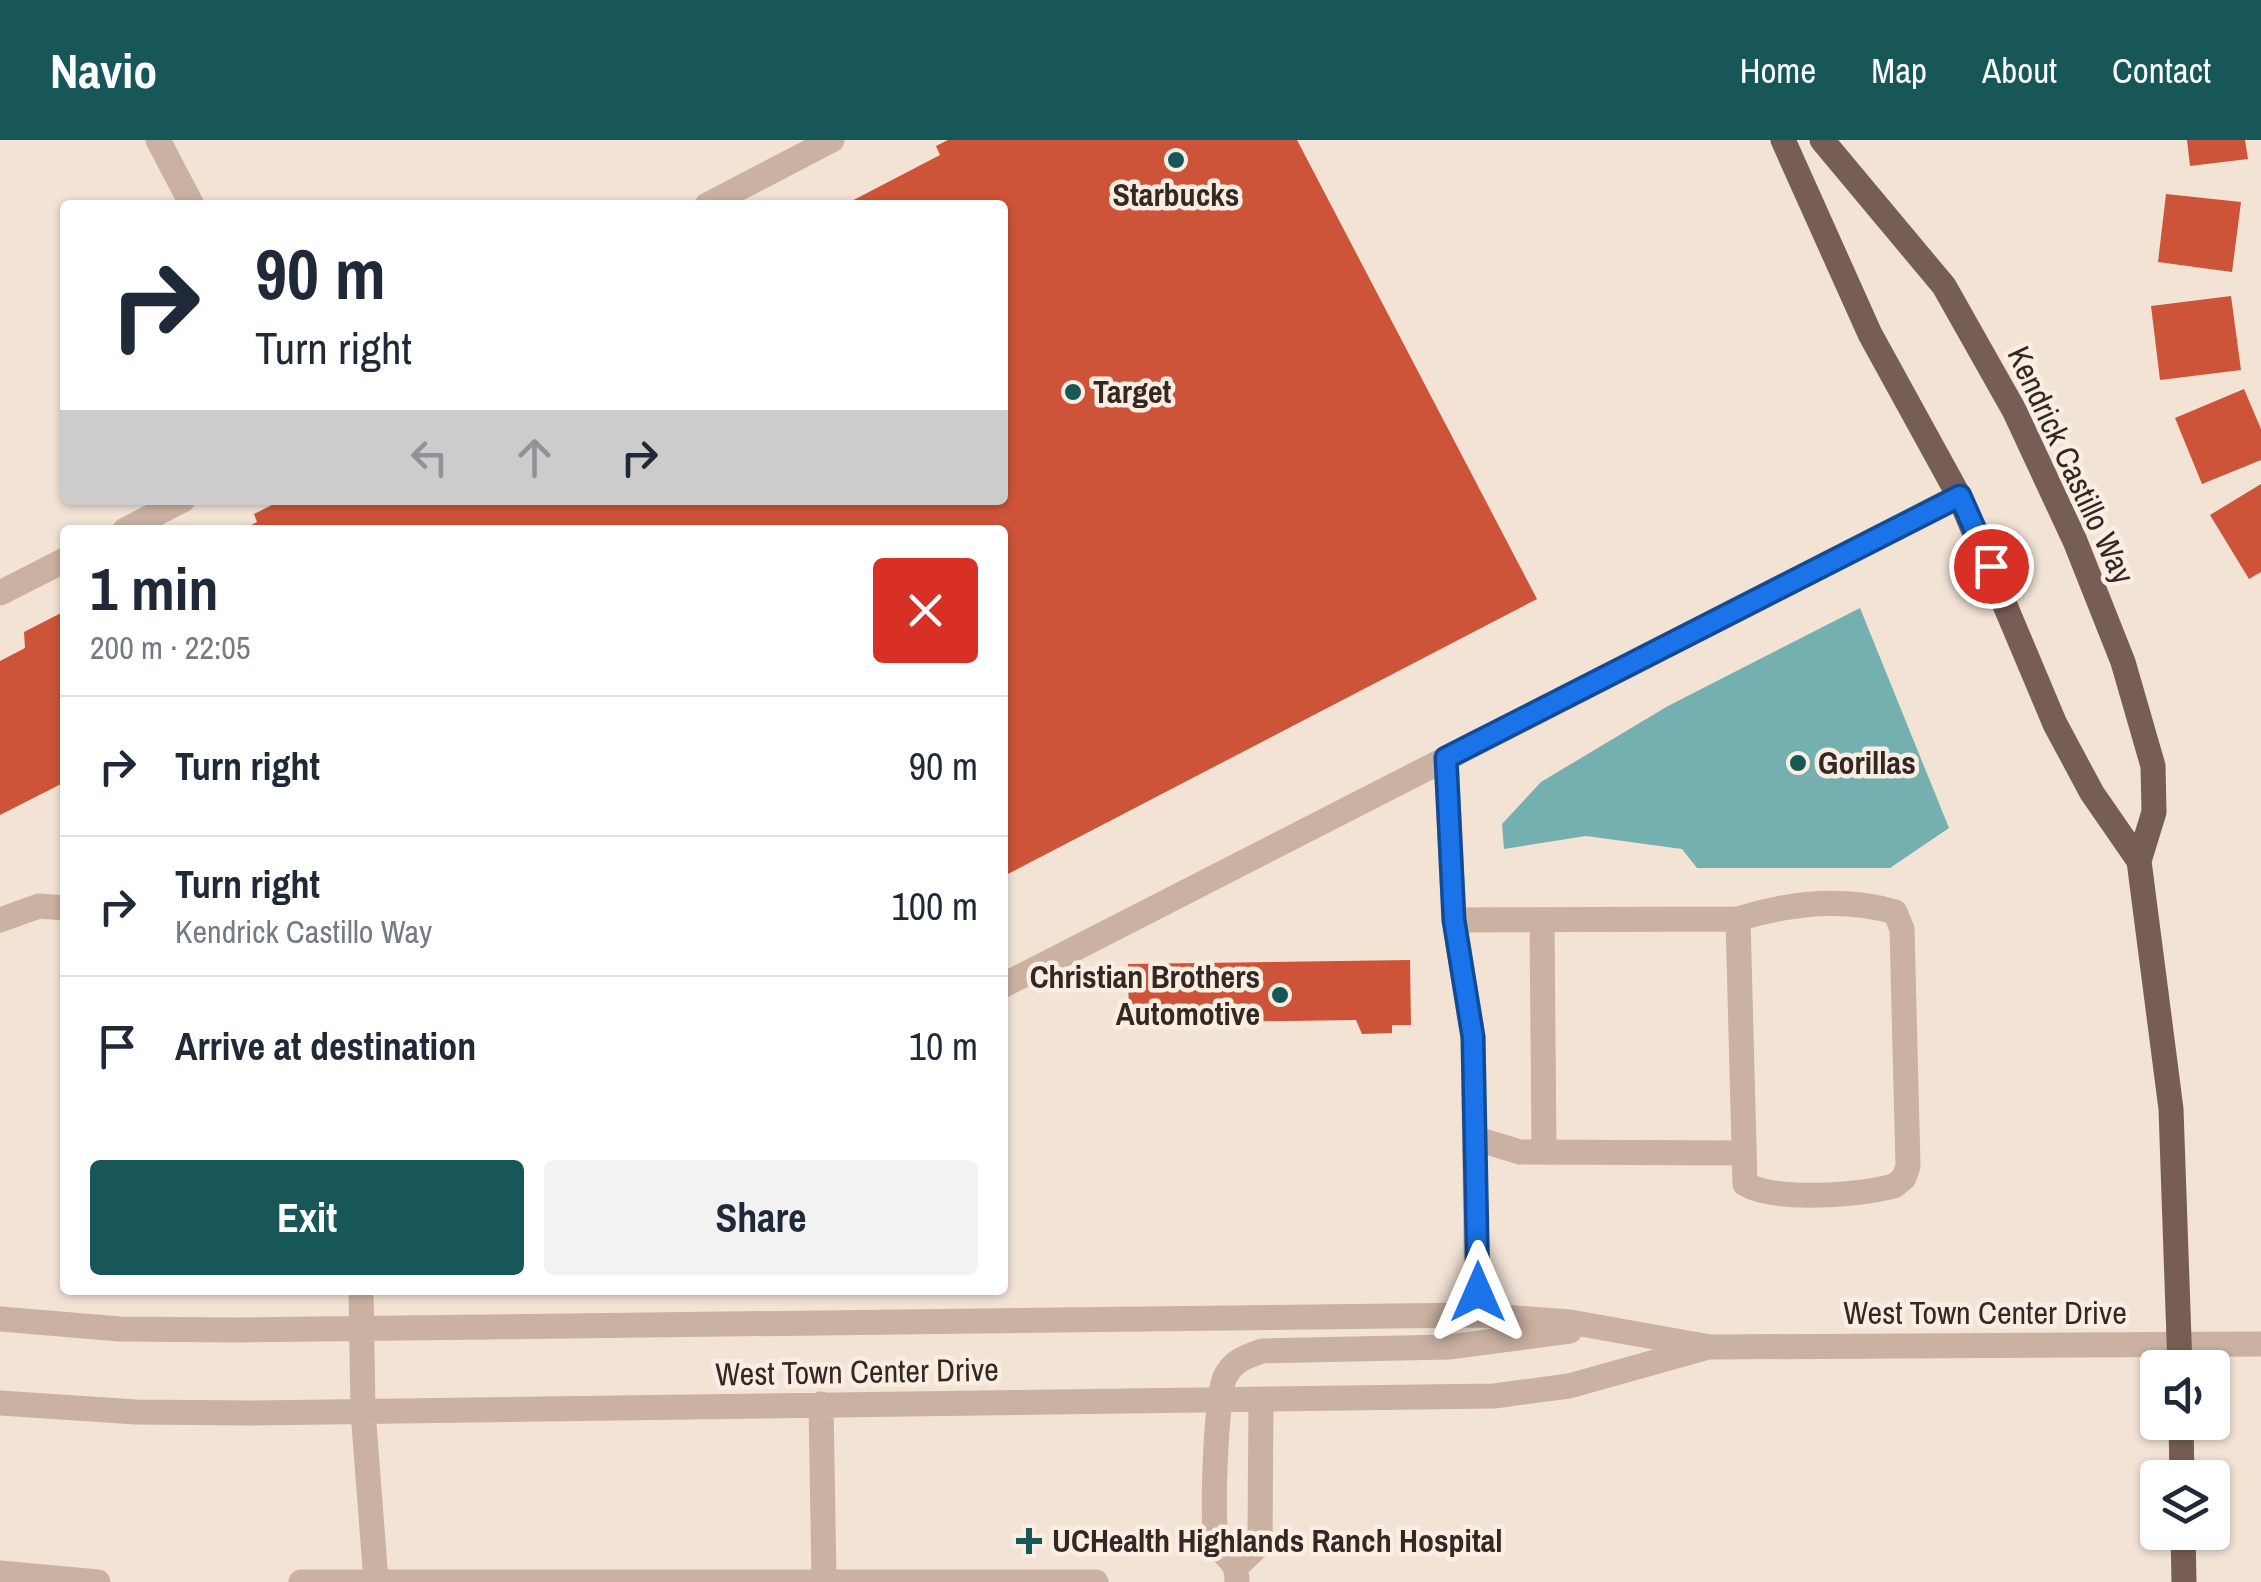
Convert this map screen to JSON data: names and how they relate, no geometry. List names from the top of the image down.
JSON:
{
  "streets": {
    "main road": ["Kendrick Castillo Way"],
    "street": ["West Town Center Drive"]
  },
  "places": {
    "other": [
      "Starbucks",
      "Target",
      "Gorillas",
      "Christian Brothers Automotive"
    ],
    "health": ["UCHealth Highlands Ranch Hospital"]
  },
  "page": {
    "header": "Navio",
    "nav": [
      "Home",
      "Map",
      "About",
      "Contact"
    ],
    "turn": ["90 m", "Turn right"],
    "heading": ["1 min", "200 m · 22:05"],
    "list": [
      {
        "name": "Turn right",
        "value": "90 m"
      },
      {
        "name": "Turn right",
        "note": "Kendrick Castillo Way",
        "value": "100 m"
      },
      {
        "name": "Arrive at destination",
        "value": "10 m"
      }
    ],
    "buttons": ["Exit", "Share"]
  }
}
